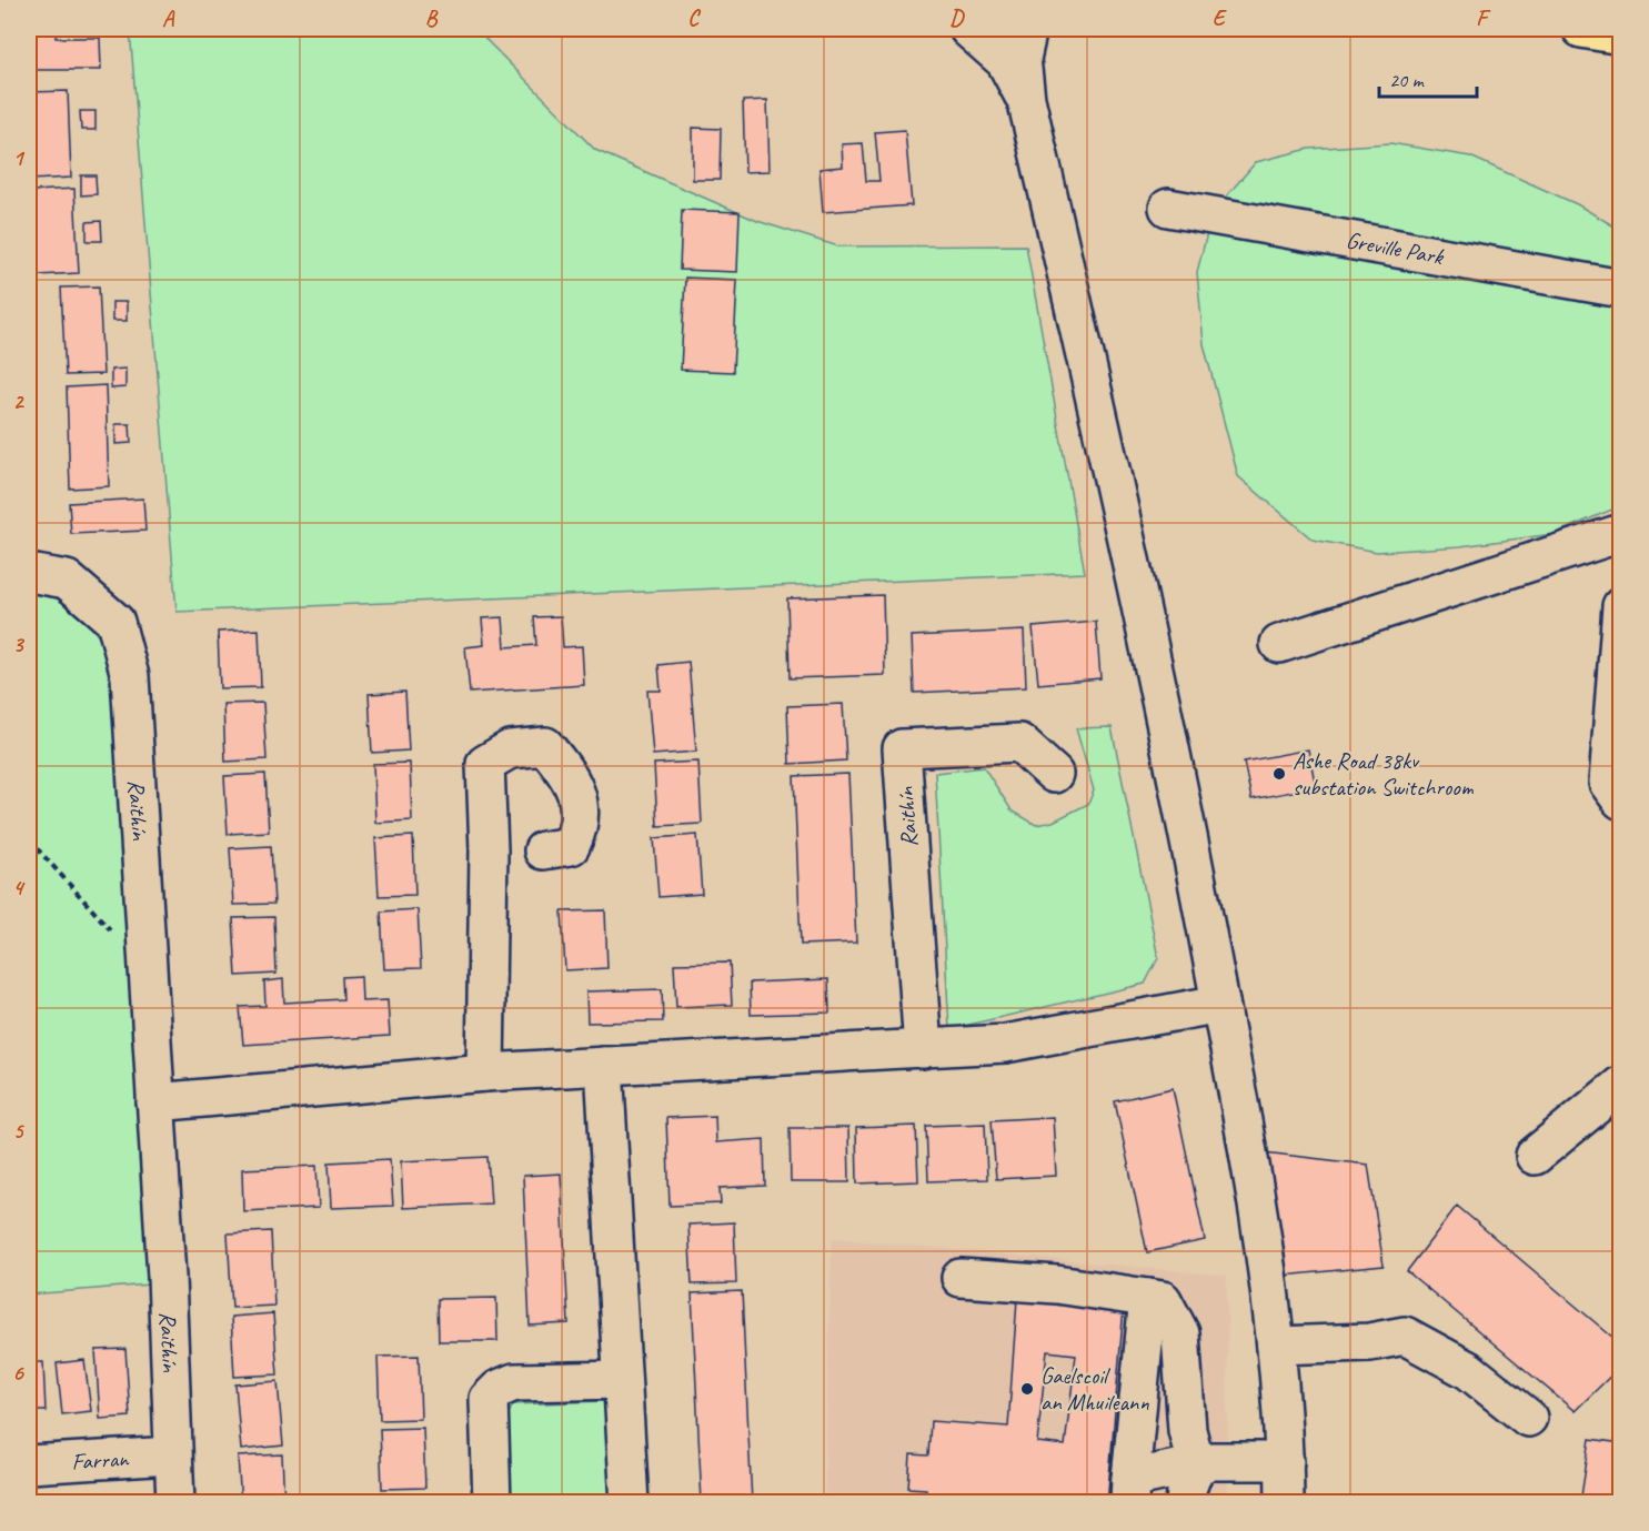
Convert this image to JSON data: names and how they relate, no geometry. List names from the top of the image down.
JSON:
{
  "streets": {
    "street": ["Greville Park", "Raithín", "Farran"]
  },
  "crossings": [
    ["Raithín", "Farran"]
  ],
  "places": ["Ashe Road 38kv substation Switchroom", "Gaelscoil an Mhuileann"],
  "scale_bar": "20 m",
  "grid": {
    "columns": [
      "A",
      "B",
      "C",
      "D",
      "E",
      "F"
    ],
    "rows": [
      "1",
      "2",
      "3",
      "4",
      "5",
      "6"
    ]
  }
}
